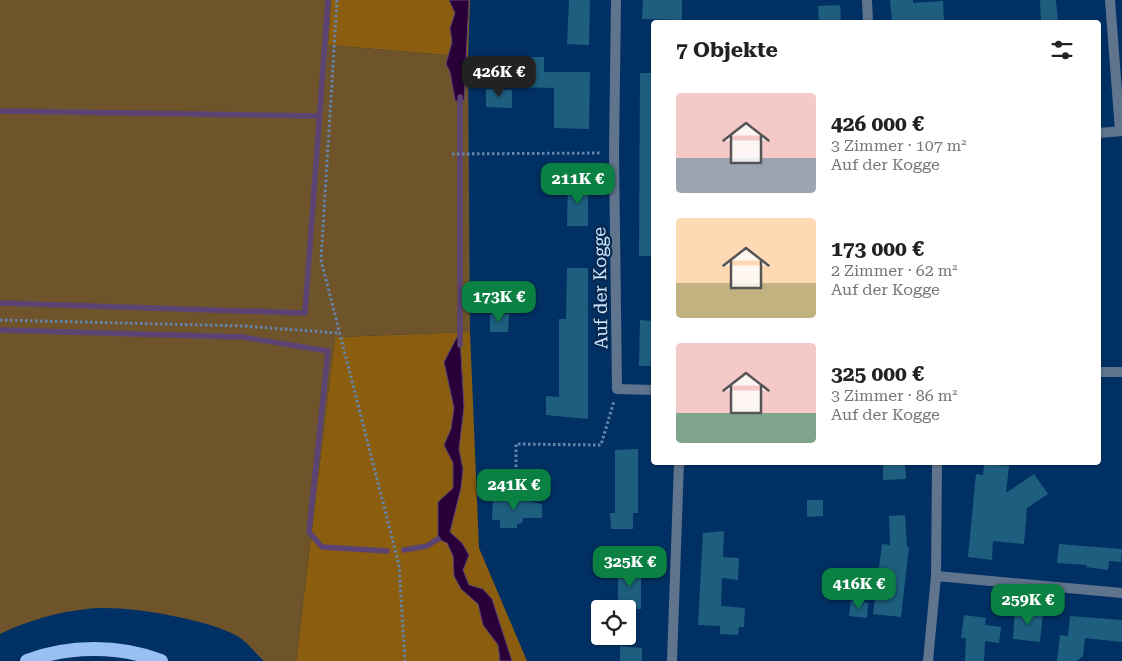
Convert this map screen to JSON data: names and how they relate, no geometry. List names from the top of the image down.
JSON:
{
  "streets": {
    "street": ["Auf der Kogge"]
  },
  "page": {
    "heading": "7 Objekte",
    "price": [
      "426K €",
      "211K €",
      "173K €",
      "241K €",
      "325K €",
      "416K €",
      "259K €"
    ],
    "list": [
      {
        "name": "426 000 €",
        "note": "3 Zimmer · 107 m² · Auf der Kogge"
      },
      {
        "name": "173 000 €",
        "note": "2 Zimmer · 62 m² · Auf der Kogge"
      },
      {
        "name": "325 000 €",
        "note": "3 Zimmer · 86 m² · Auf der Kogge"
      }
    ]
  }
}
